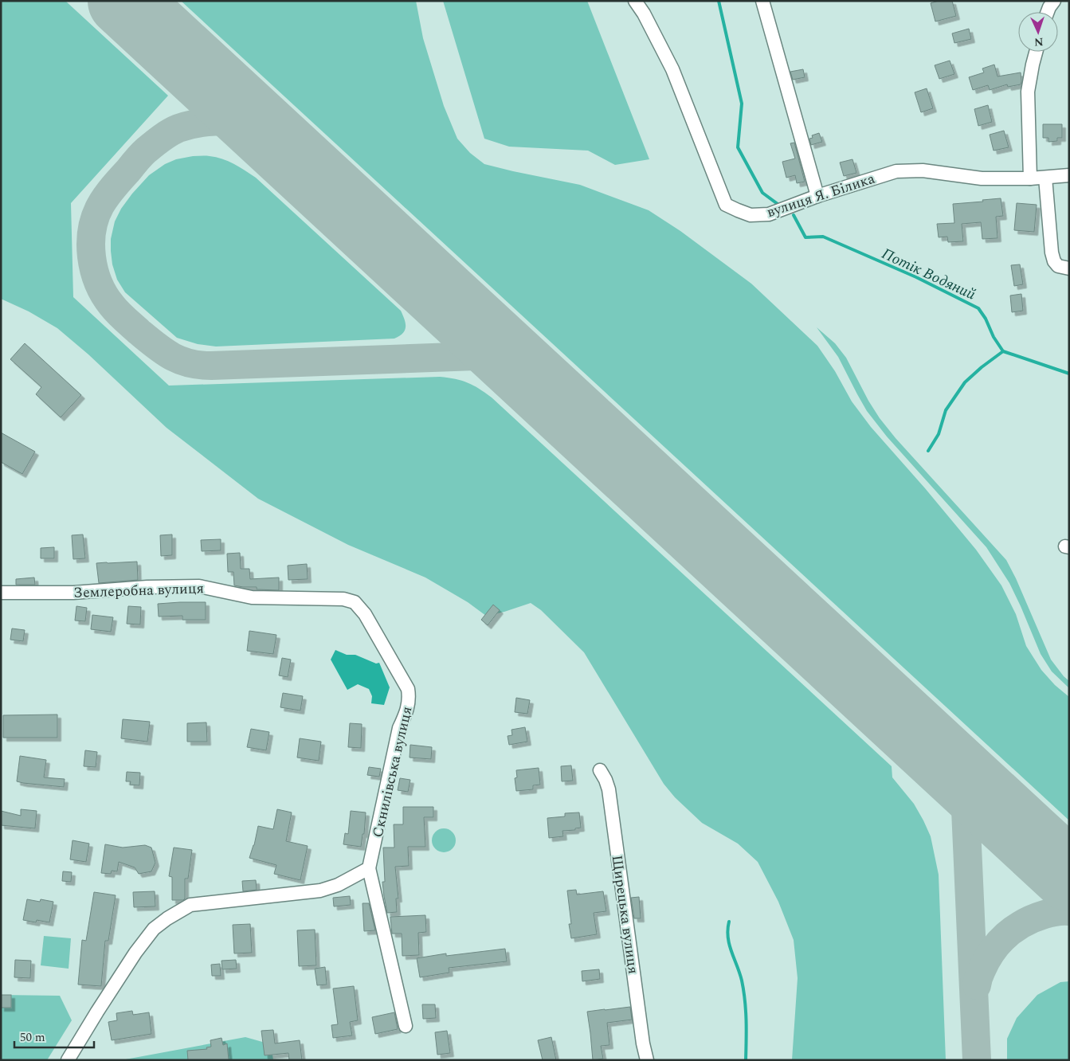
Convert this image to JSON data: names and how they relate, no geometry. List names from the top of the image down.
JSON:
{
  "streets": {
    "street": [
      "вулиця Я. Білика",
      "Землеробна вулиця",
      "Скнилівська вулиця",
      "Щирецька вулиця"
    ]
  },
  "crossings": [
    ["Землеробна вулиця", "Скнилівська вулиця"]
  ],
  "water": ["Потік Водяний"],
  "scale_bar": "50 m",
  "north": "bottom"
}
